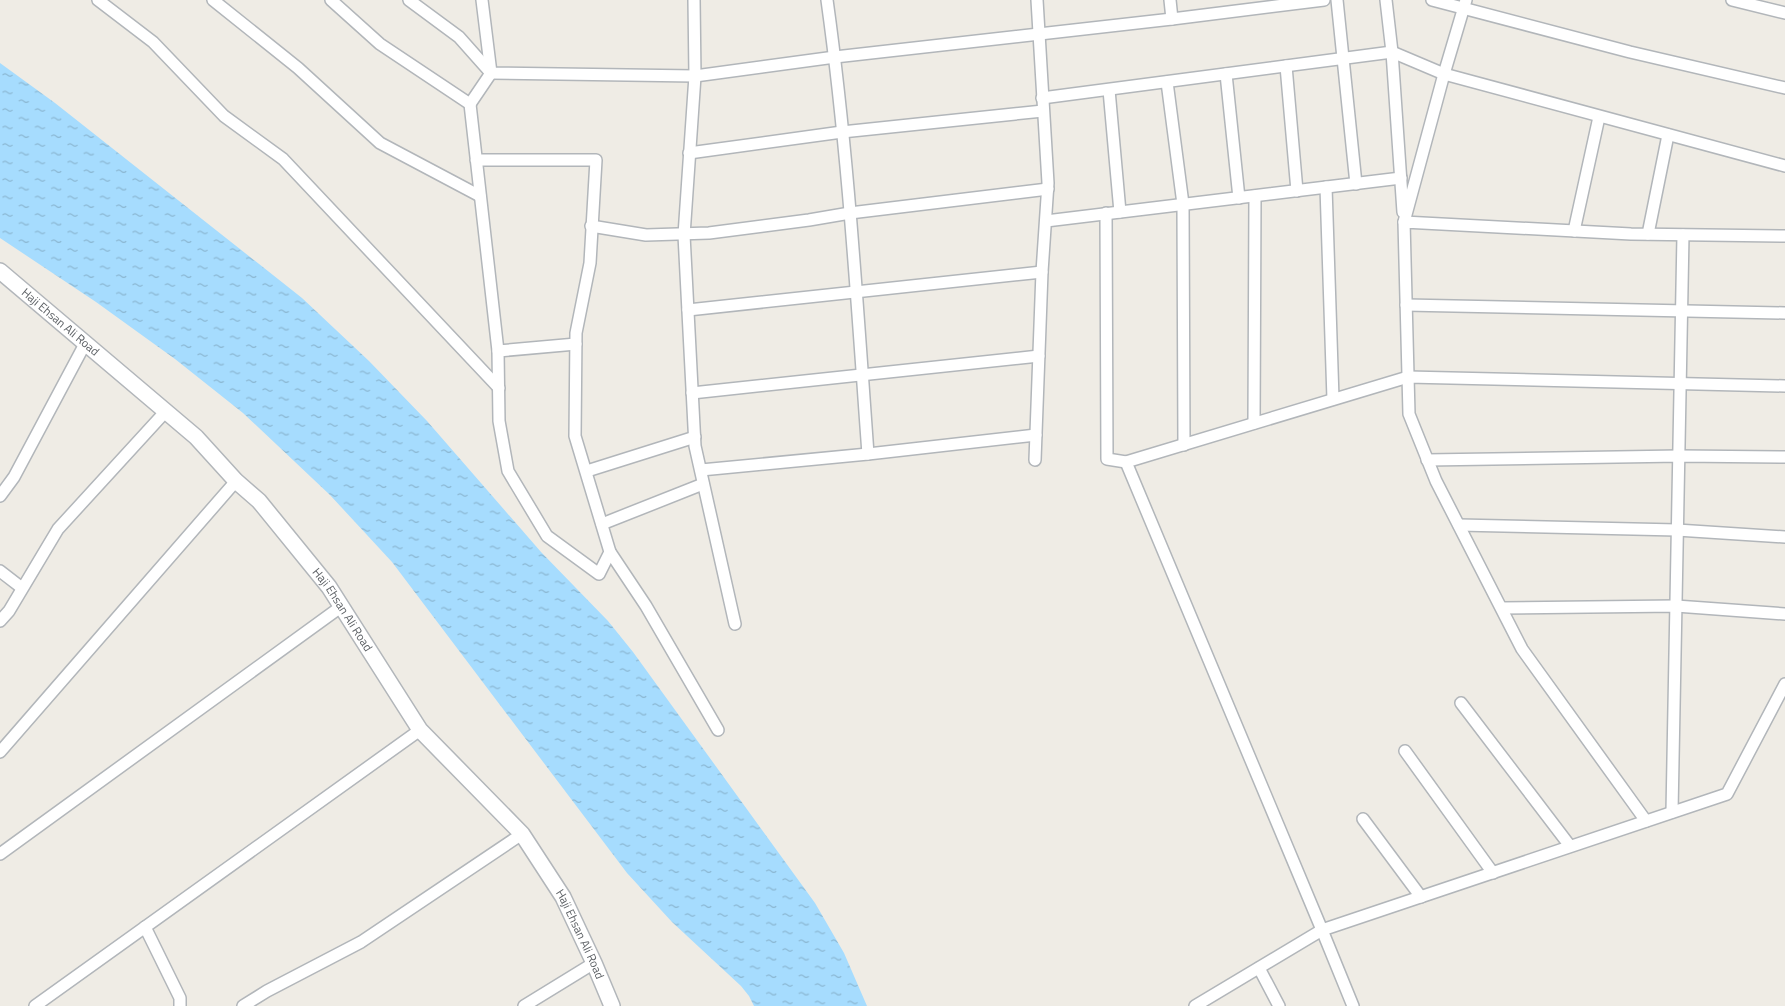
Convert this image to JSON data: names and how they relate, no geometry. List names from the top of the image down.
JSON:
{
  "streets": {
    "street": ["Haji Ehsan Ali Road"]
  }
}
